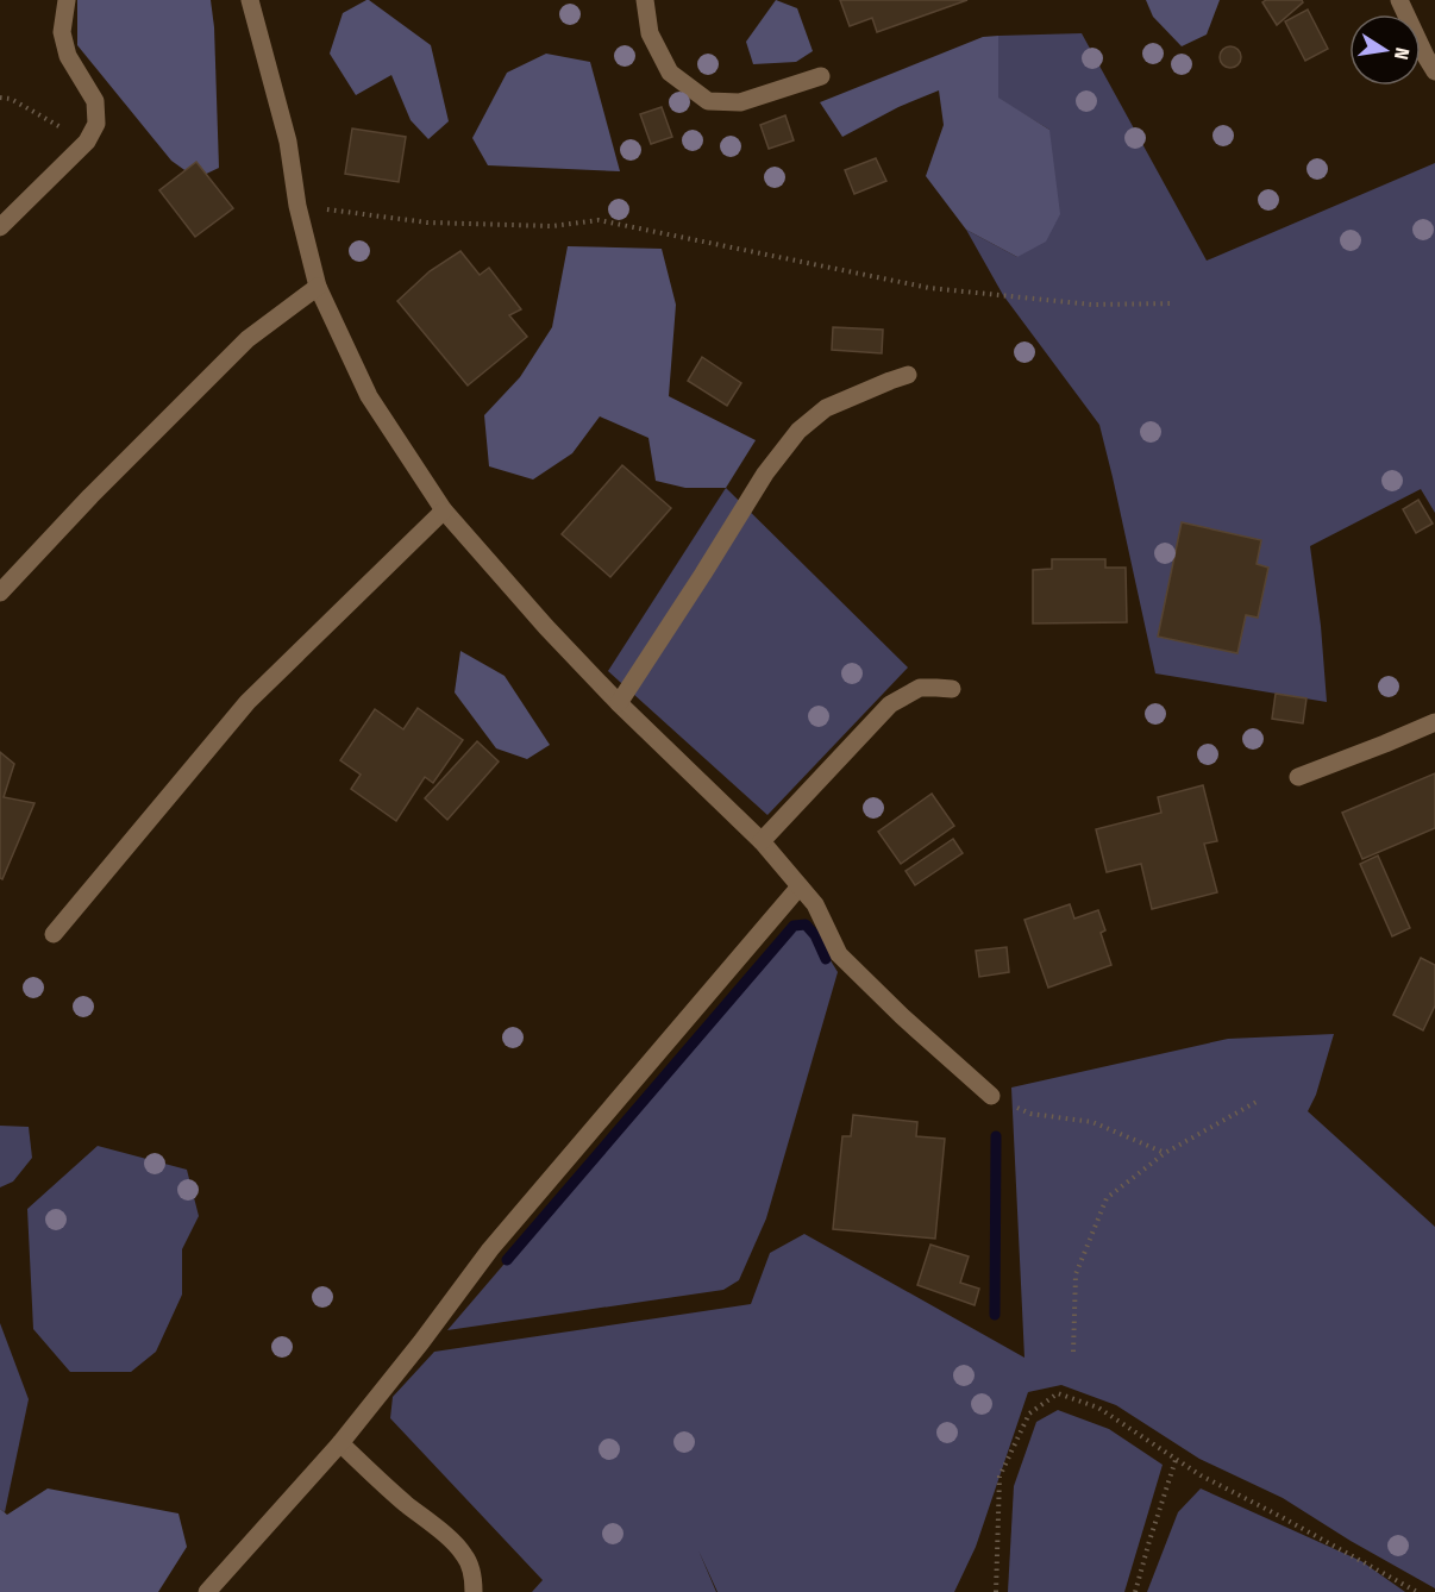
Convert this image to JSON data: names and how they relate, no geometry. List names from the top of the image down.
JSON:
{
  "north": "right"
}
